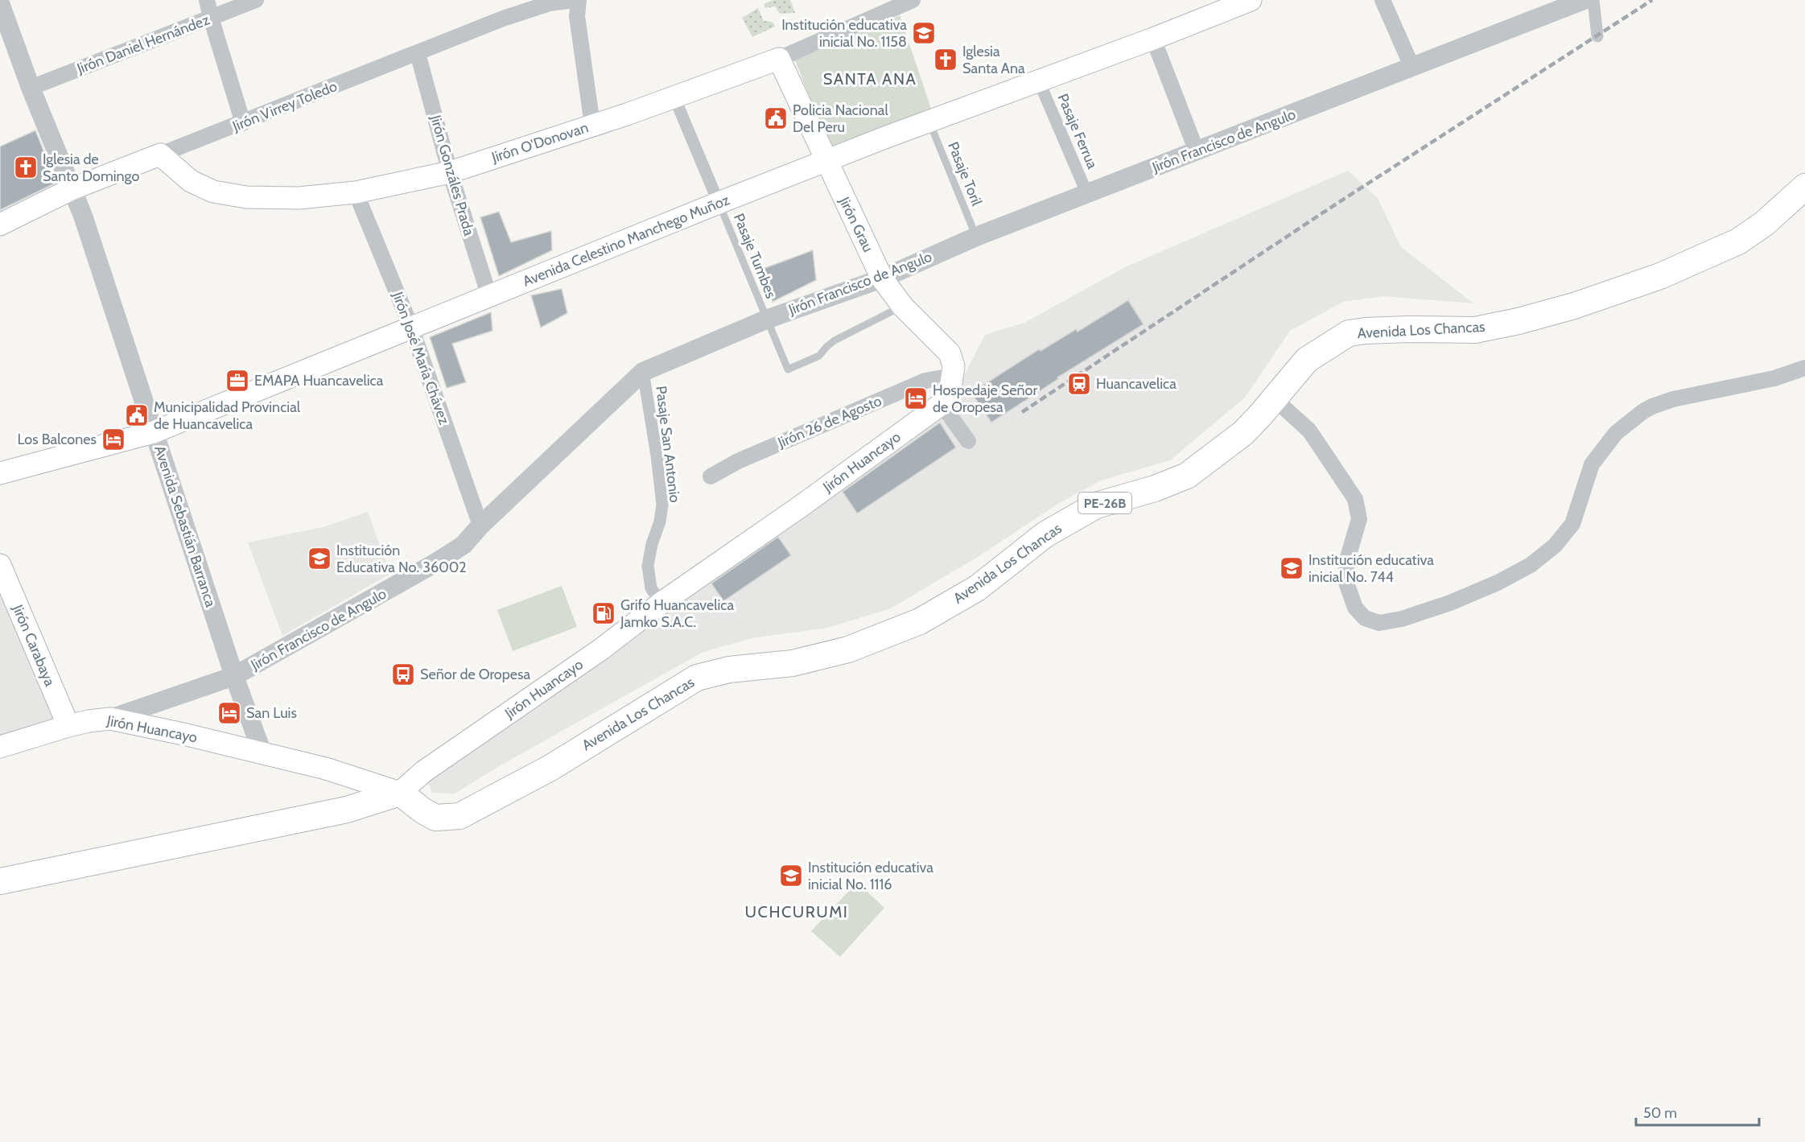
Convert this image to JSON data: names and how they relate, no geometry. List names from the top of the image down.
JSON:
{
  "streets": {
    "highway": ["Avenida Los Chancas", "PE-26B"],
    "main road": [
      "Jirón Virrey Toledo",
      "Jirón O'Donovan",
      "Jirón Grau",
      "Avenida Celestino Manchego Muñoz",
      "Jirón Huancayo",
      "Jirón Carabaya"
    ],
    "street": [
      "Jirón Daniel Hernández",
      "Pasaje Ferrua",
      "Jirón Francisco de Angulo",
      "Jirón Gonzáles Prada",
      "Jirón José María Chávez",
      "Jirón 26 de Agosto",
      "Pasaje San Antonio",
      "Avenida Sebastián Barranca"
    ],
    "lane": ["Pasaje Toril", "Pasaje Tumbes"]
  },
  "crossings": [
    ["Jirón Daniel Hernández", "Avenida Sebastián Barranca"],
    ["Jirón Virrey Toledo", "Jirón O'Donovan"],
    ["Jirón Virrey Toledo", "Jirón Gonzáles Prada"],
    ["Jirón Virrey Toledo", "Avenida Sebastián Barranca"],
    ["Pasaje Ferrua", "Jirón Francisco de Angulo"],
    ["Pasaje Ferrua", "Avenida Celestino Manchego Muñoz"],
    ["Jirón Francisco de Angulo", "Pasaje Toril"],
    ["Jirón Francisco de Angulo", "Jirón Grau"],
    ["Jirón Francisco de Angulo", "Pasaje Tumbes"],
    ["Jirón Francisco de Angulo", "Jirón José María Chávez"],
    ["Jirón Francisco de Angulo", "Pasaje San Antonio"],
    ["Jirón Francisco de Angulo", "Jirón Huancayo"],
    ["Jirón Francisco de Angulo", "Avenida Sebastián Barranca"],
    ["Jirón O'Donovan", "Jirón Gonzáles Prada"],
    ["Jirón O'Donovan", "Jirón Grau"],
    ["Jirón O'Donovan", "Jirón José María Chávez"],
    ["Pasaje Toril", "Avenida Celestino Manchego Muñoz"],
    ["Jirón Gonzáles Prada", "Avenida Celestino Manchego Muñoz"],
    ["Jirón Grau", "Avenida Celestino Manchego Muñoz"],
    ["Jirón Grau", "Pasaje Tumbes"],
    ["Jirón Grau", "Jirón 26 de Agosto"],
    ["Avenida Celestino Manchego Muñoz", "Pasaje Tumbes"],
    ["Avenida Celestino Manchego Muñoz", "Jirón José María Chávez"],
    ["Avenida Celestino Manchego Muñoz", "Avenida Sebastián Barranca"],
    ["Avenida Los Chancas", "Jirón Huancayo"],
    ["Pasaje San Antonio", "Jirón Huancayo"],
    ["Jirón Huancayo", "Avenida Sebastián Barranca"],
    ["Jirón Huancayo", "Jirón Carabaya"]
  ],
  "districts": ["SANTA ANA", "UCHCURUMI"],
  "places": {
    "school or university": [
      "Institución educativa inicial No. 1158",
      "Institución Educativa No. 36002",
      "Institución educativa inicial No. 744",
      "Institución educativa inicial No. 1116"
    ],
    "church": ["Iglesia Santa Ana", "Iglesia de Santo Domingo"],
    "public building": ["Policia Nacional Del Peru", "Municipalidad Provincial de Huancavelica"],
    "office": ["EMAPA Huancavelica"],
    "station": ["Huancavelica"],
    "hotel": ["Hospedaje Señor de Oropesa", "Los Balcones", "San Luis"],
    "fuel station": ["Grifo Huancavelica Jamko S.A.C."],
    "bus stop": ["Señor de Oropesa"]
  },
  "scale_bar": "50 m"
}
